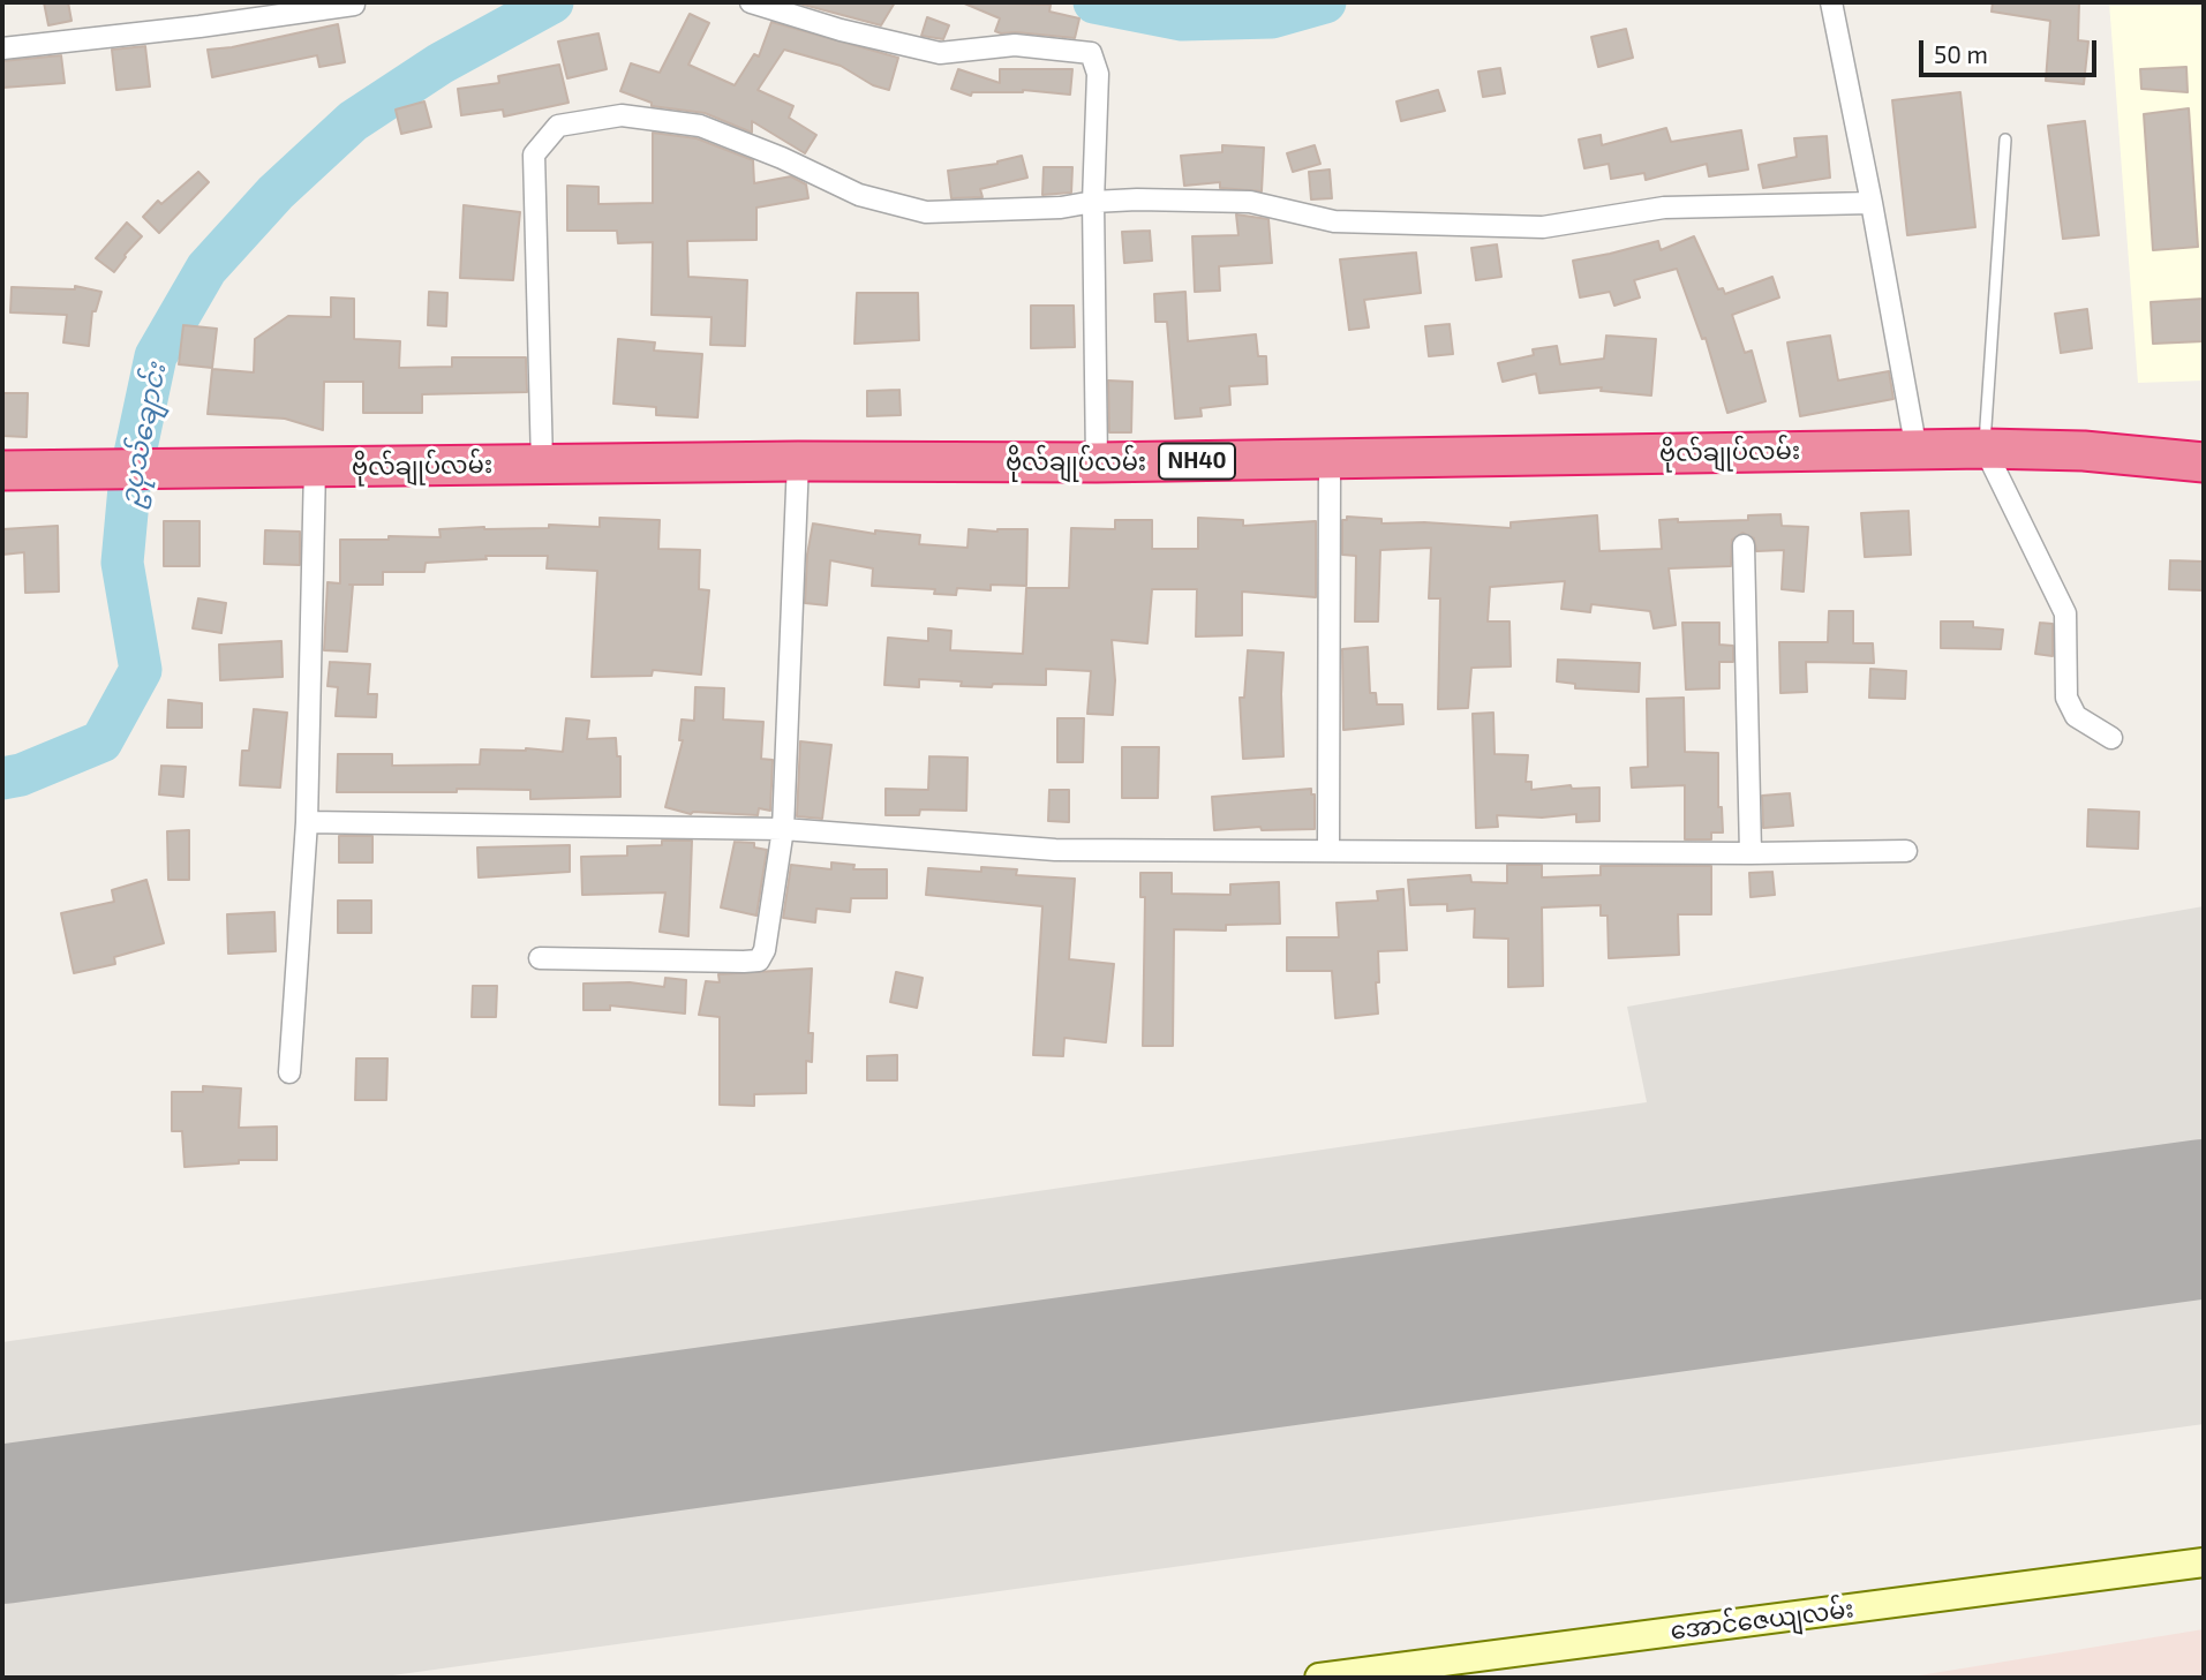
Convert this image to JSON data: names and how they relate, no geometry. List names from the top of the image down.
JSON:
{
  "streets": {
    "highway": ["ဗိုလ်ချုပ်လမ်း", "NH40"],
    "street": ["အောင်ဇေယျလမ်း"]
  },
  "water": ["ဥပုသ်ချောင်း"],
  "scale_bar": "50 m"
}
